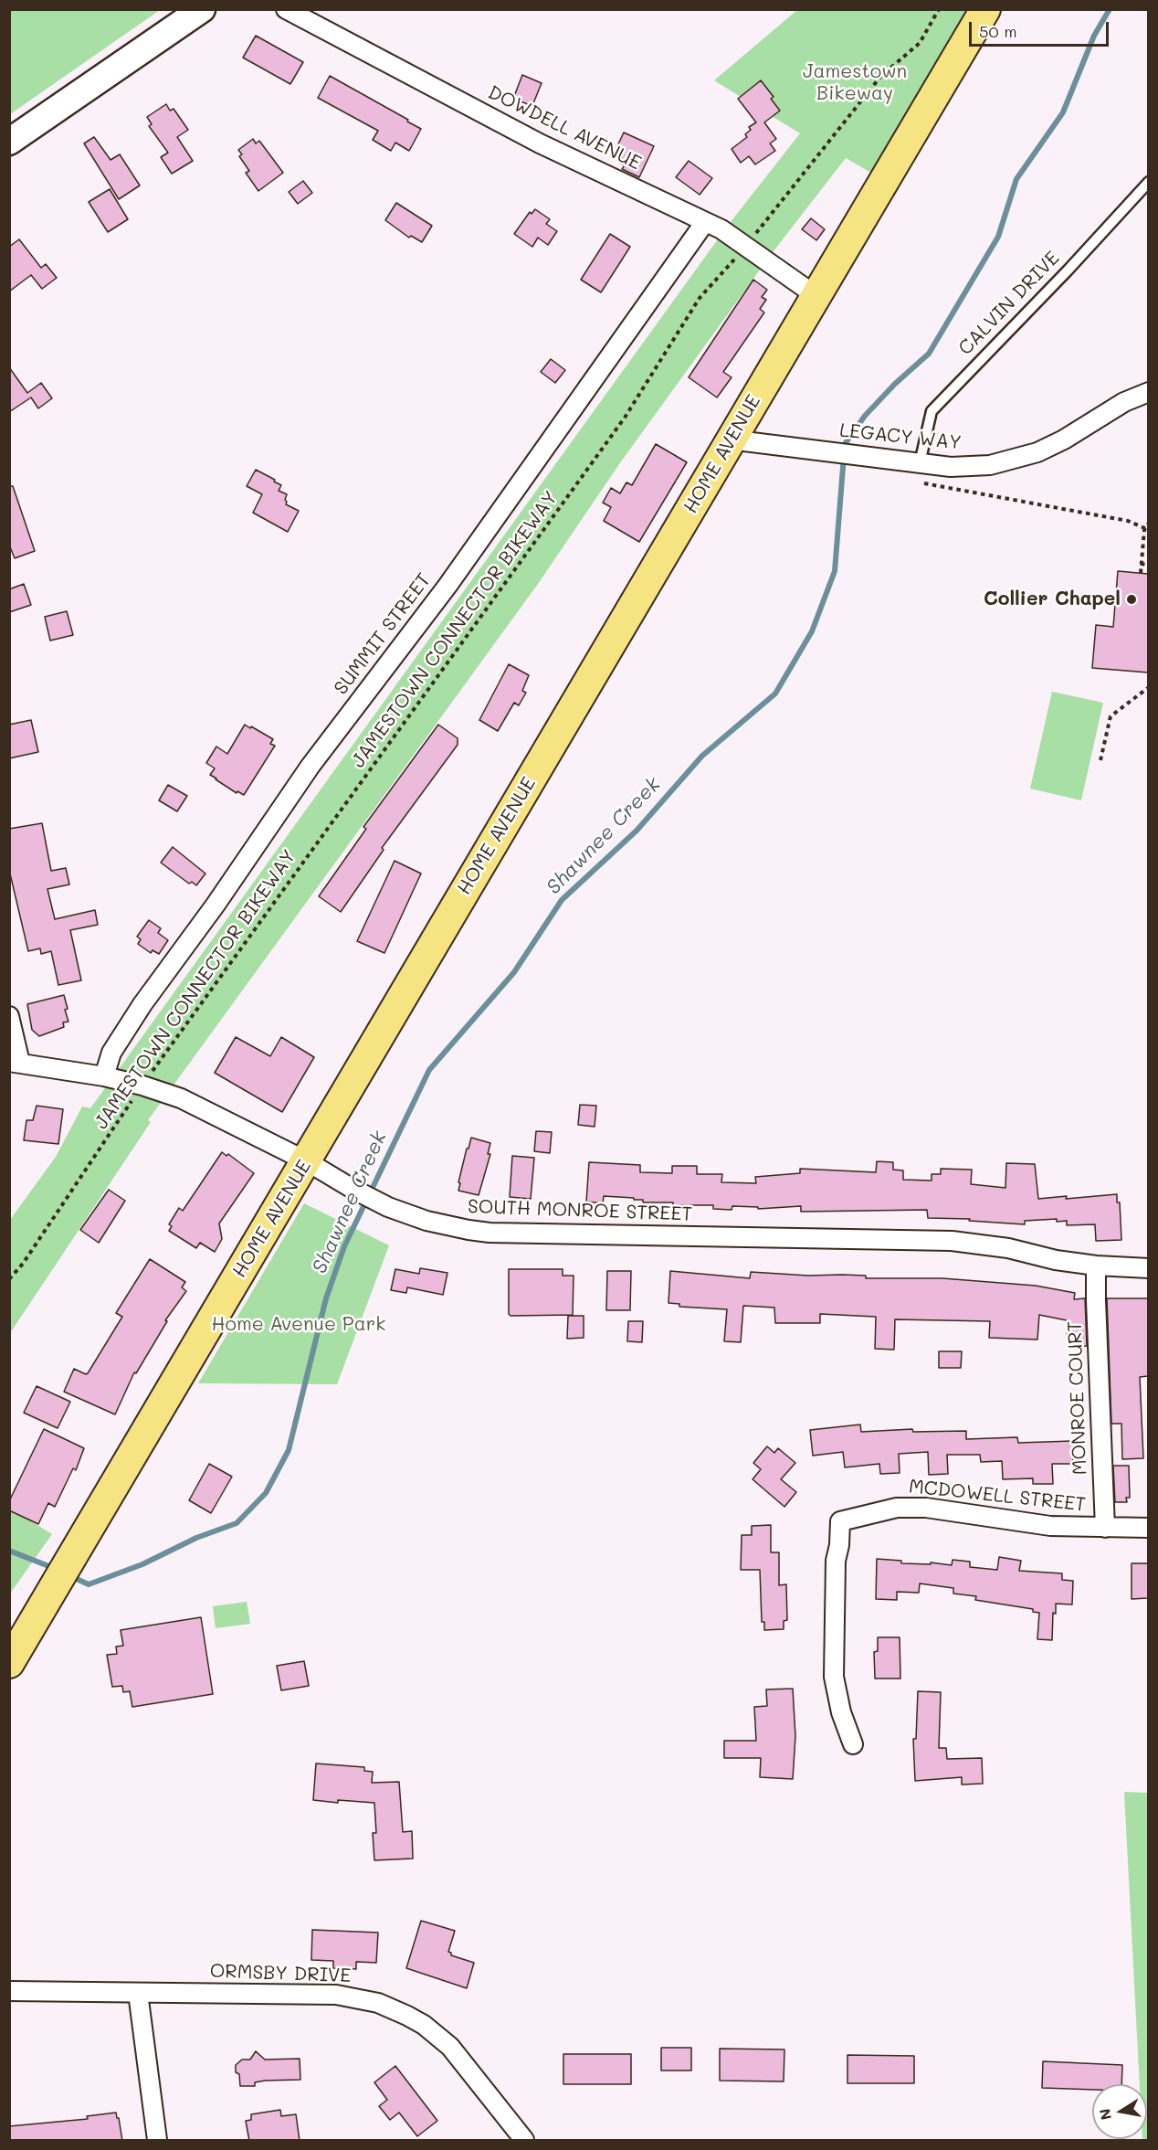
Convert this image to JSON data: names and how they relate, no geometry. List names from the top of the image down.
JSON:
{
  "streets": {
    "main road": ["HOME AVENUE"],
    "street": [
      "DOWDELL AVENUE",
      "LEGACY WAY",
      "SUMMIT STREET",
      "SOUTH MONROE STREET",
      "MONROE COURT",
      "MCDOWELL STREET",
      "ORMSBY DRIVE"
    ],
    "lane": ["CALVIN DRIVE"],
    "path": ["JAMESTOWN CONNECTOR BIKEWAY"]
  },
  "crossings": [
    ["DOWDELL AVENUE", "HOME AVENUE"],
    ["DOWDELL AVENUE", "JAMESTOWN CONNECTOR BIKEWAY"],
    ["DOWDELL AVENUE", "SUMMIT STREET"],
    ["CALVIN DRIVE", "LEGACY WAY"],
    ["LEGACY WAY", "HOME AVENUE"],
    ["HOME AVENUE", "SOUTH MONROE STREET"],
    ["JAMESTOWN CONNECTOR BIKEWAY", "SOUTH MONROE STREET"],
    ["SUMMIT STREET", "SOUTH MONROE STREET"],
    ["SOUTH MONROE STREET", "MONROE COURT"],
    ["MONROE COURT", "MCDOWELL STREET"]
  ],
  "water": ["Shawnee Creek"],
  "parks": ["Jamestown Bikeway", "Home Avenue Park"],
  "places": ["Collier Chapel"],
  "scale_bar": "50 m",
  "north": "left"
}
